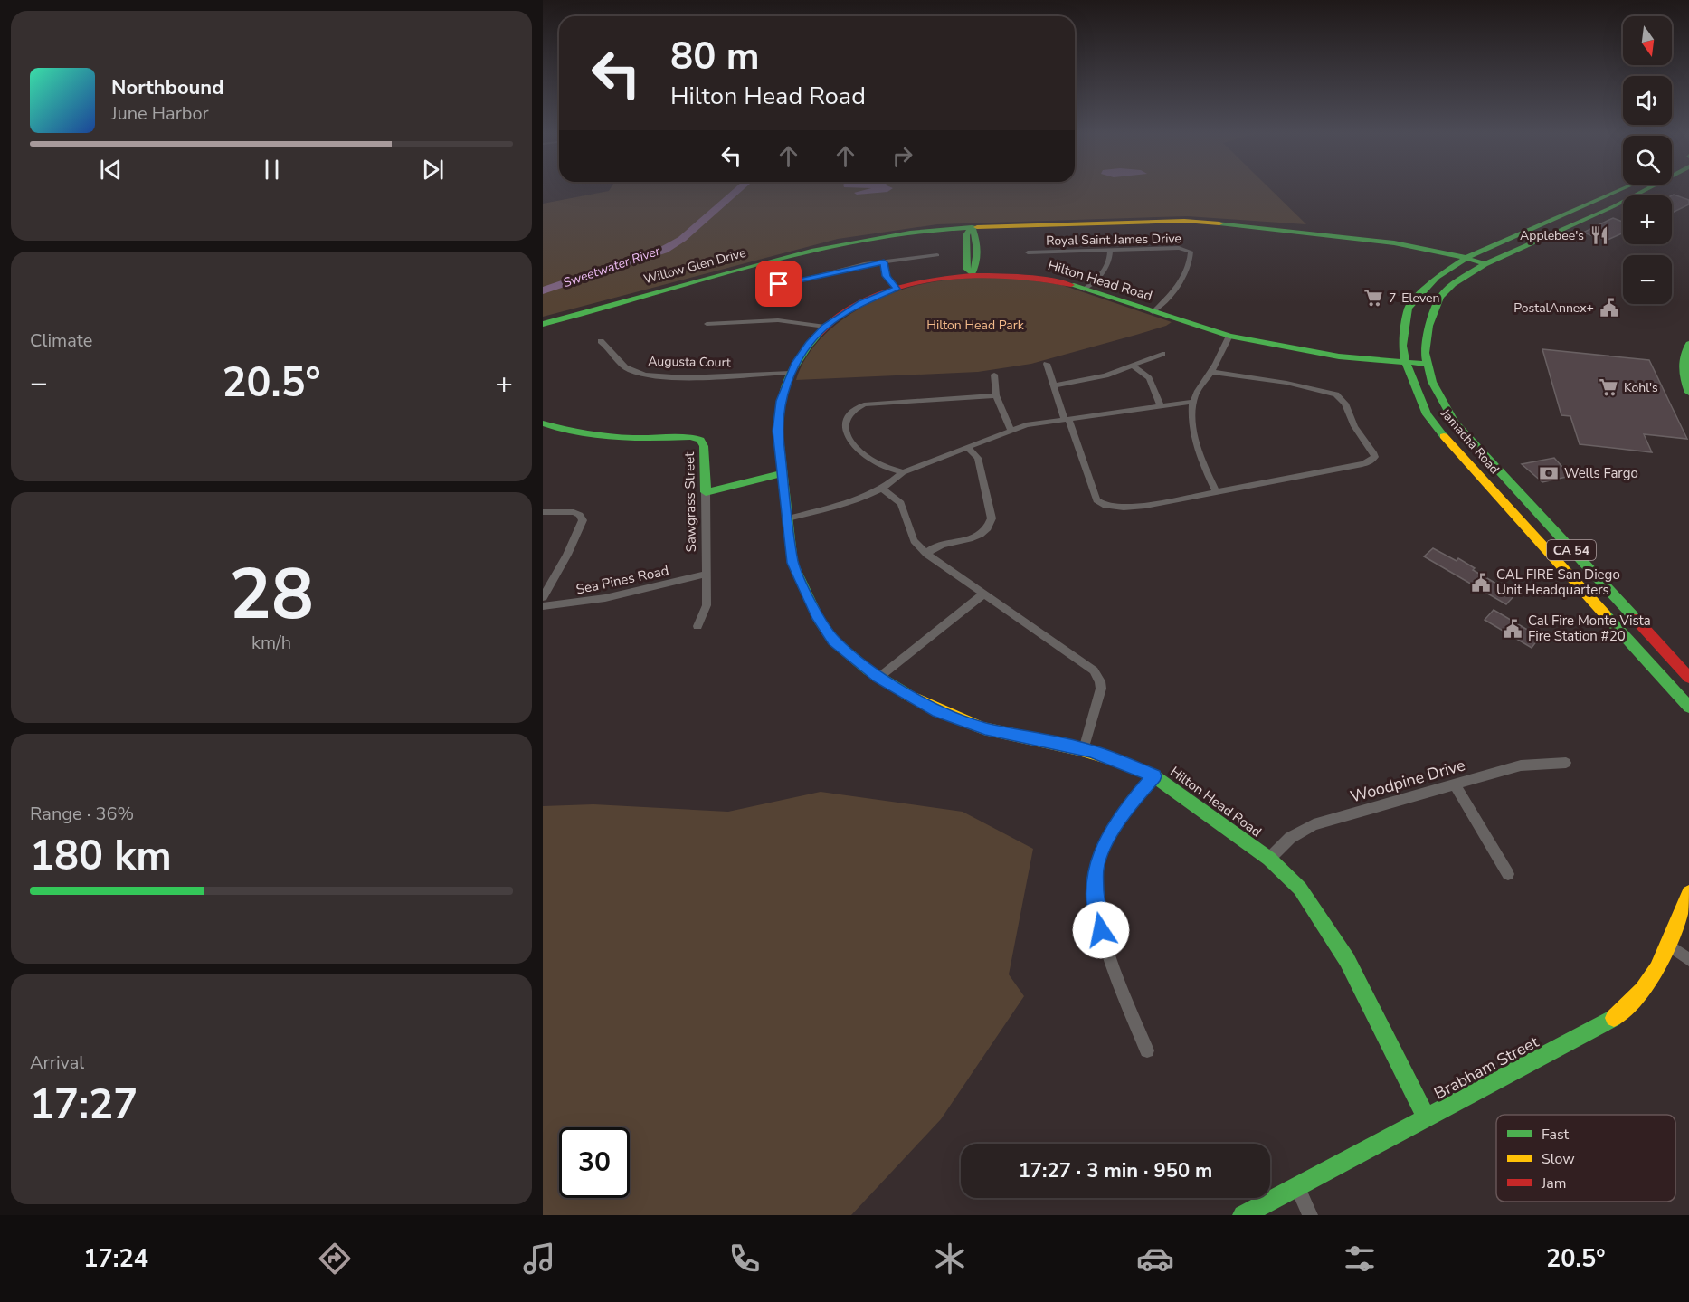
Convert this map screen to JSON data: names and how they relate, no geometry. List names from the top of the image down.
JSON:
{
  "streets": {
    "main road": [
      "Willow Glen Drive",
      "Hilton Head Road",
      "Jamacha Road",
      "Sawgrass Street",
      "CA 54",
      "Brabham Street"
    ],
    "street": [
      "Royal Saint James Drive",
      "Augusta Court",
      "Sea Pines Road",
      "Woodpine Drive"
    ]
  },
  "crossings": [
    ["Royal Saint James Drive", "Hilton Head Road"],
    ["Willow Glen Drive", "Jamacha Road"],
    ["Hilton Head Road", "Augusta Court"],
    ["Hilton Head Road", "Jamacha Road"],
    ["Hilton Head Road", "Woodpine Drive"],
    ["Hilton Head Road", "Brabham Street"],
    ["Sawgrass Street", "Sea Pines Road"]
  ],
  "water": ["Sweetwater River"],
  "parks": ["Hilton Head Park"],
  "places": {
    "restaurant": ["Applebee's"],
    "supermarket": ["7-Eleven", "Kohl's"],
    "public building": ["PostalAnnex+", "CAL FIRE San Diego Unit Headquarters", "Cal Fire Monte Vista Fire Station #20"],
    "bank": ["Wells Fargo"]
  },
  "legend": ["Fast", "Slow", "Jam"],
  "north": "bottom",
  "page": {
    "map_buttons": ["+", "−"],
    "turn": ["80 m", "Hilton Head Road"],
    "song": ["Northbound", "June Harbor"],
    "tile": [
      "Climate",
      ["28", "km/h"],
      ["Range · 36%", "180 km"],
      ["Arrival", "17:27"]
    ],
    "heat": ["−", "20.5°", "+"],
    "limit": "30",
    "trip": "17:27 · 3 min · 950 m",
    "tabs": ["17:24", "20.5°"]
  }
}
